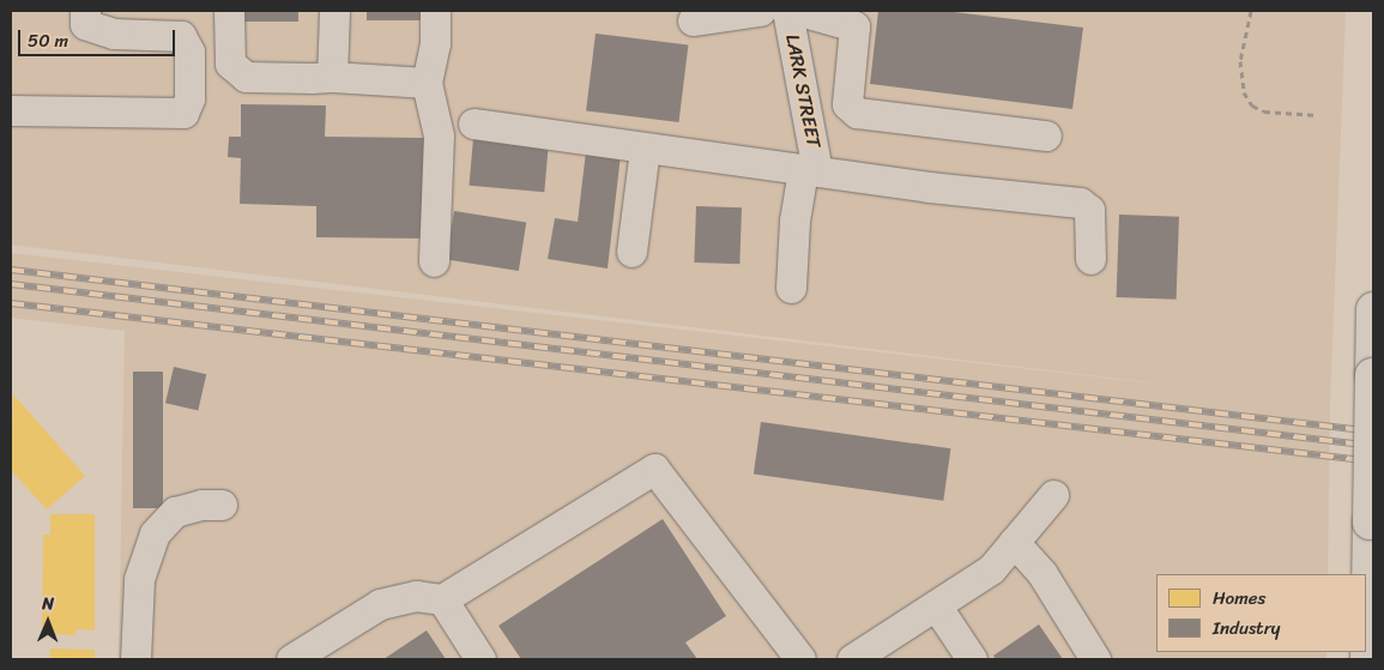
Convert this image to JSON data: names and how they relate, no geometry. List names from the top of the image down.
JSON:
{
  "streets": {
    "street": ["LARK STREET"]
  },
  "legend": ["Homes", "Industry"],
  "scale_bar": "50 m",
  "north": "top"
}
